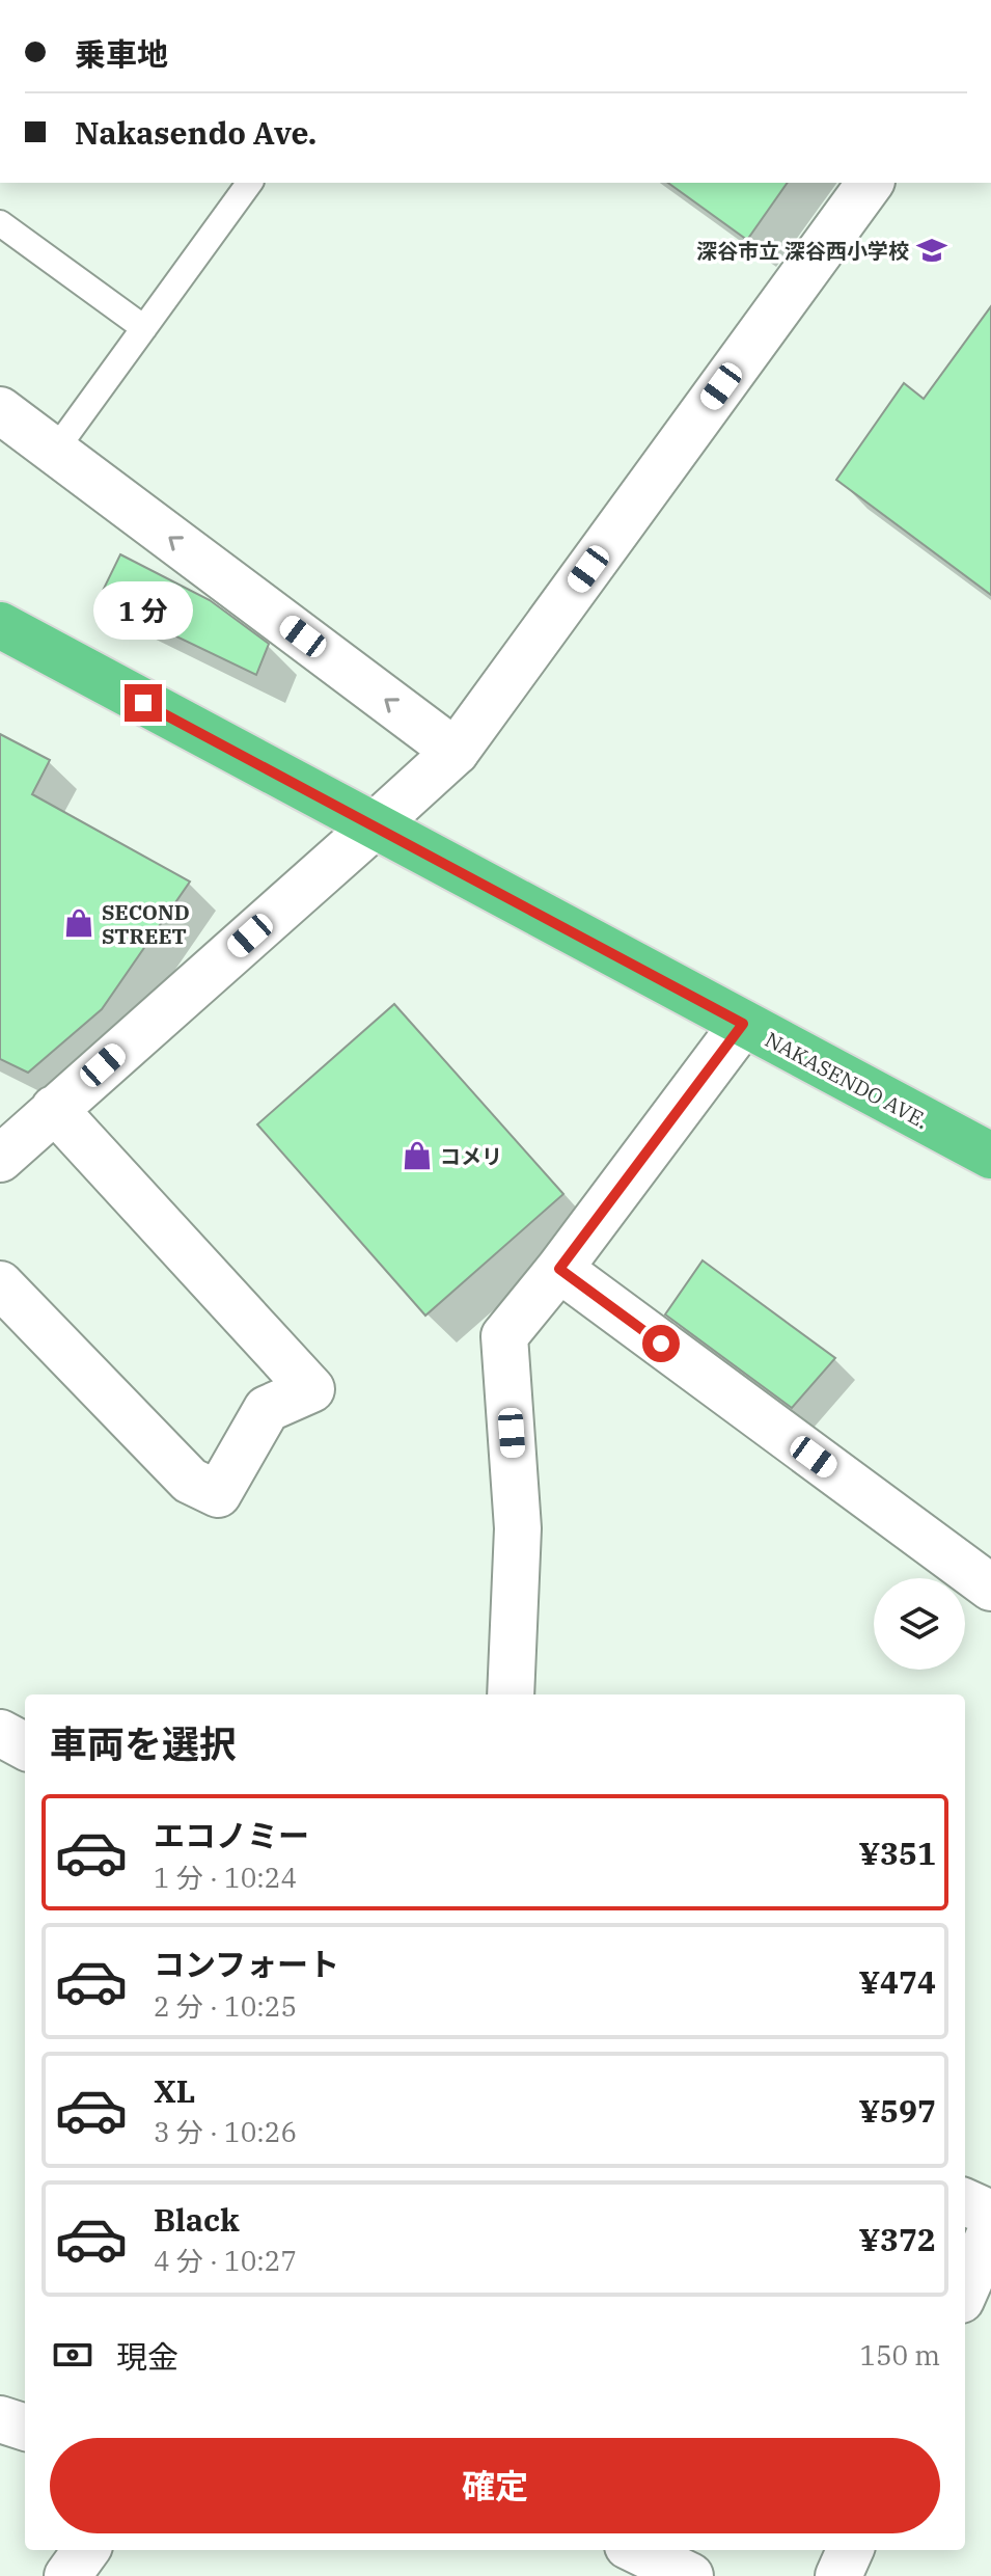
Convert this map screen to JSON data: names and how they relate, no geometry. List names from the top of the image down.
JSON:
{
  "streets": {
    "highway": ["NAKASENDO AVE."]
  },
  "places": {
    "school or university": ["深谷市立 深谷西小学校"],
    "shop": ["SECOND STREET", "コメリ"]
  },
  "page": {
    "banner": ["乗車地", "Nakasendo Ave."],
    "bubble": "1 分",
    "heading": "車両を選択",
    "list": [
      {
        "name": "エコノミー",
        "note": "1 分 · 10:24",
        "value": "¥351"
      },
      {
        "name": "コンフォート",
        "note": "2 分 · 10:25",
        "value": "¥474"
      },
      {
        "name": "XL",
        "note": "3 分 · 10:26",
        "value": "¥597"
      },
      {
        "name": "Black",
        "note": "4 分 · 10:27",
        "value": "¥372"
      }
    ],
    "pay": ["現金", "150 m"],
    "buttons": "確定"
  }
}
